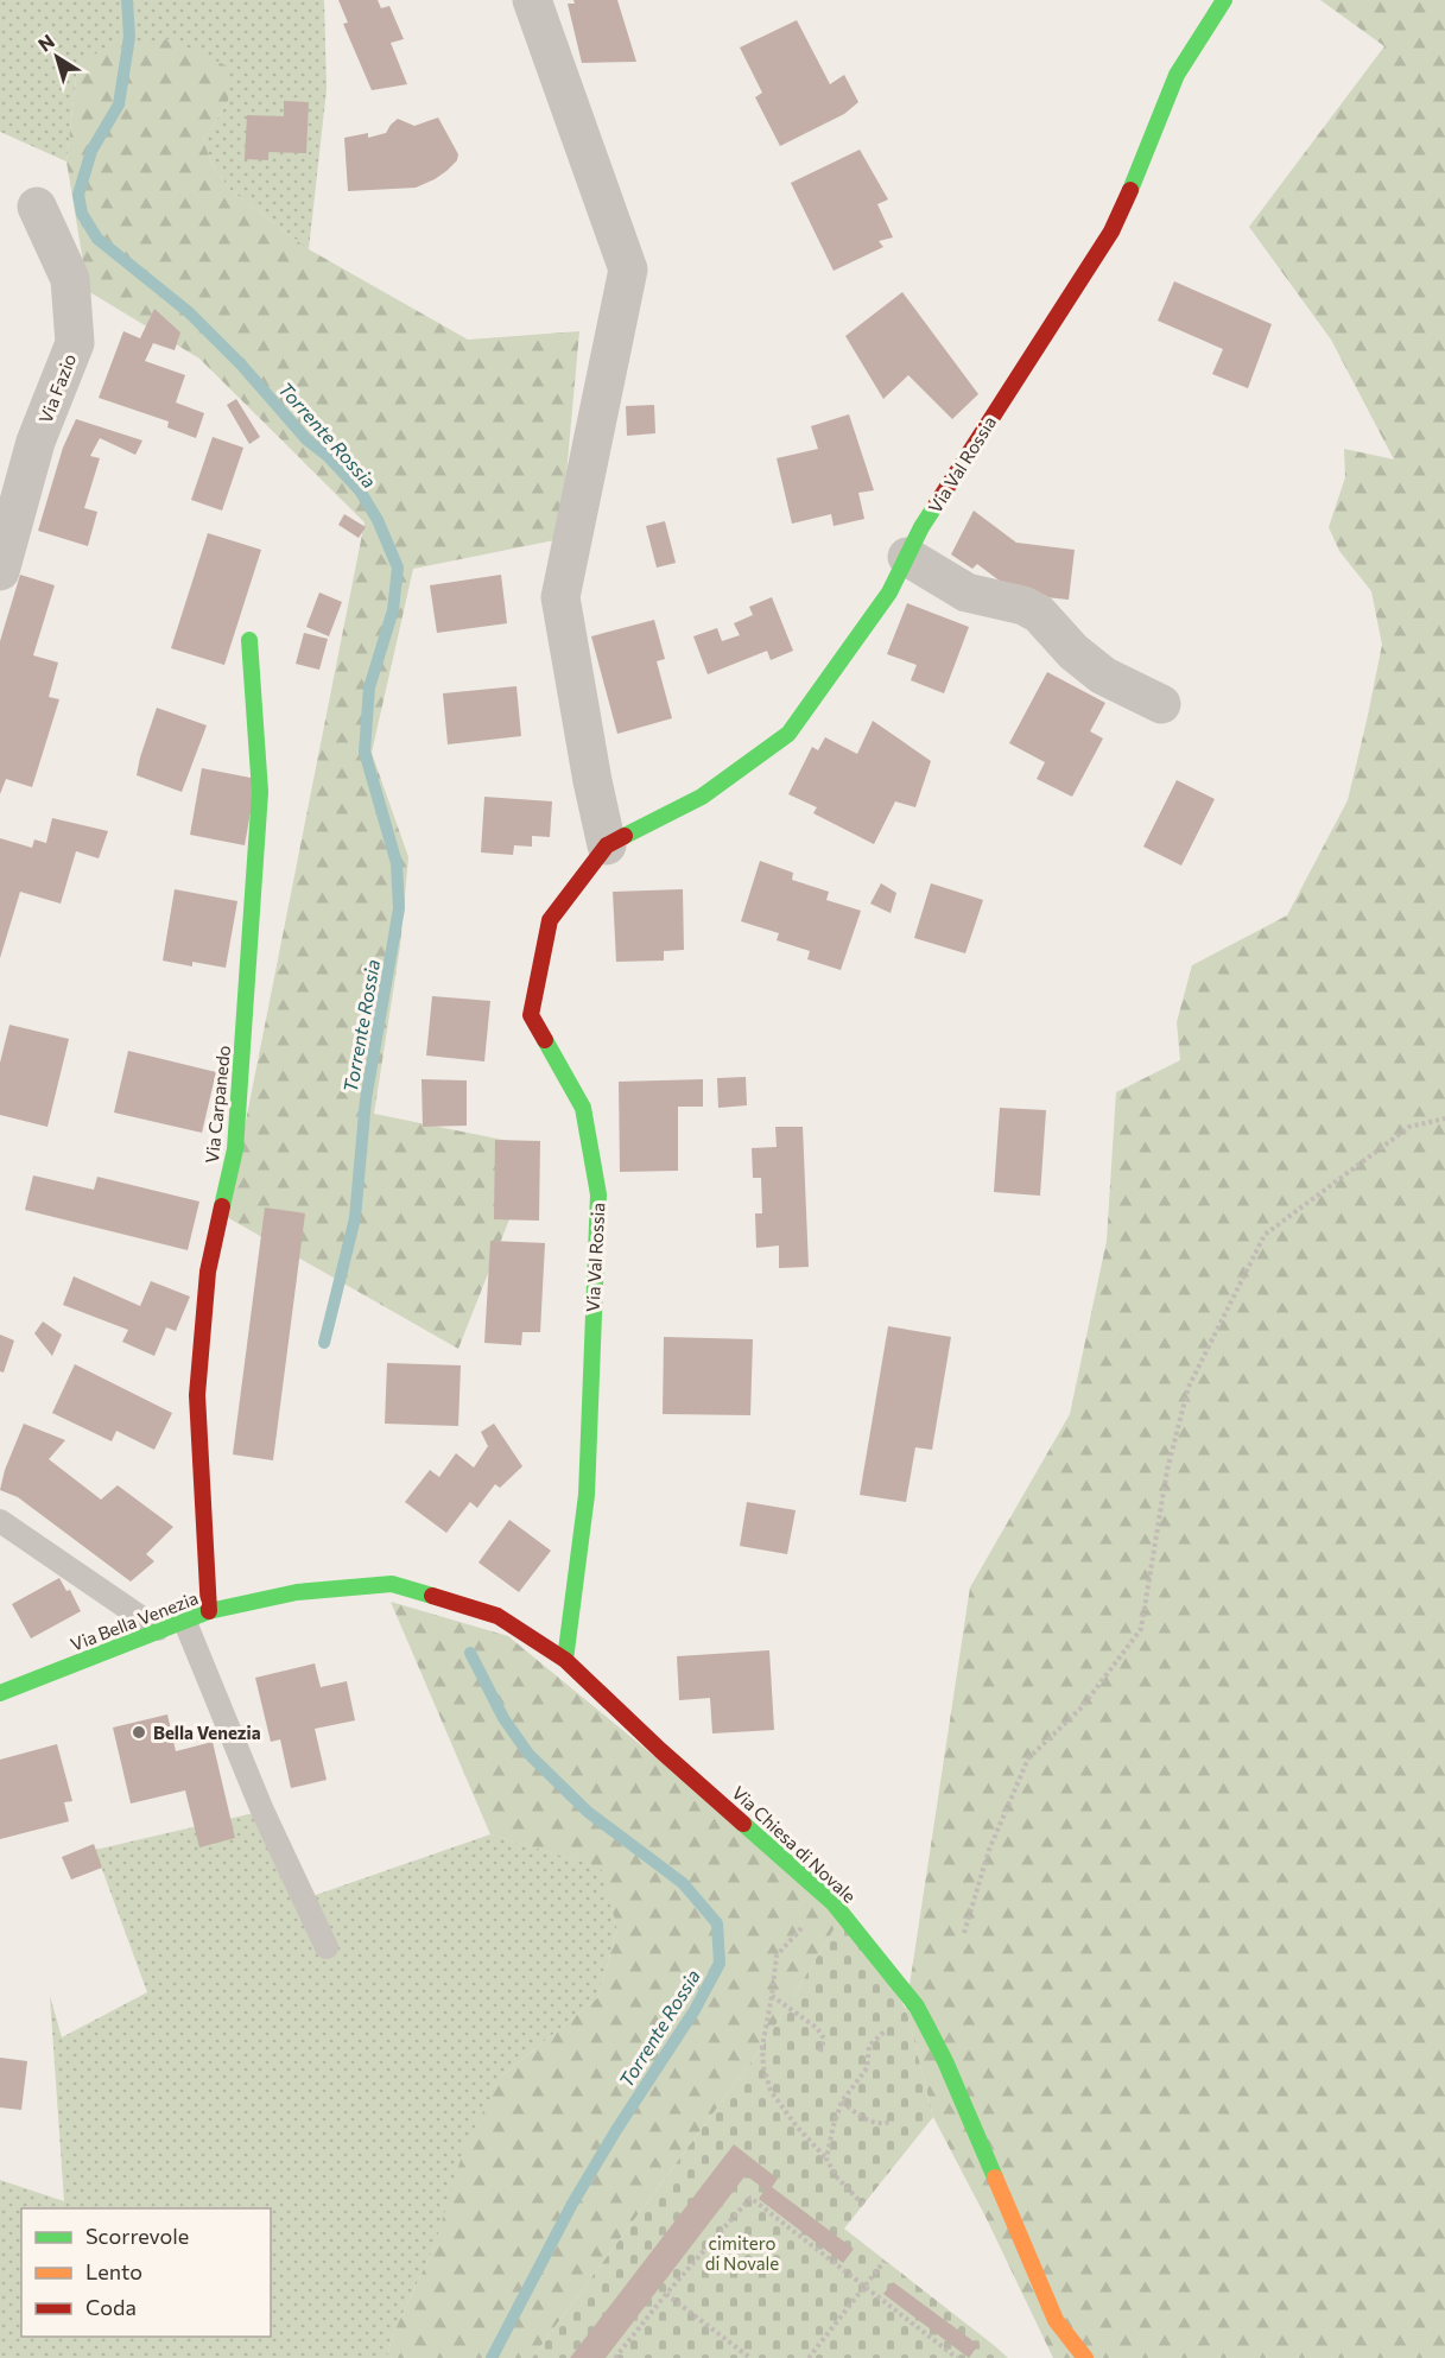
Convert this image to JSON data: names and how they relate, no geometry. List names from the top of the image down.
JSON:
{
  "streets": {
    "street": [
      "Via Fazio",
      "Via Val Rossia",
      "Via Carpanedo",
      "Via Bella Venezia",
      "Via Chiesa di Novale"
    ]
  },
  "crossings": [
    ["Via Val Rossia", "Via Bella Venezia"],
    ["Via Val Rossia", "Via Chiesa di Novale"],
    ["Via Carpanedo", "Via Bella Venezia"],
    ["Via Bella Venezia", "Via Chiesa di Novale"]
  ],
  "water": ["Torrente Rossia"],
  "parks": ["cimitero di Novale"],
  "places": ["Bella Venezia"],
  "legend": ["Scorrevole", "Lento", "Coda"],
  "north": "top left"
}
